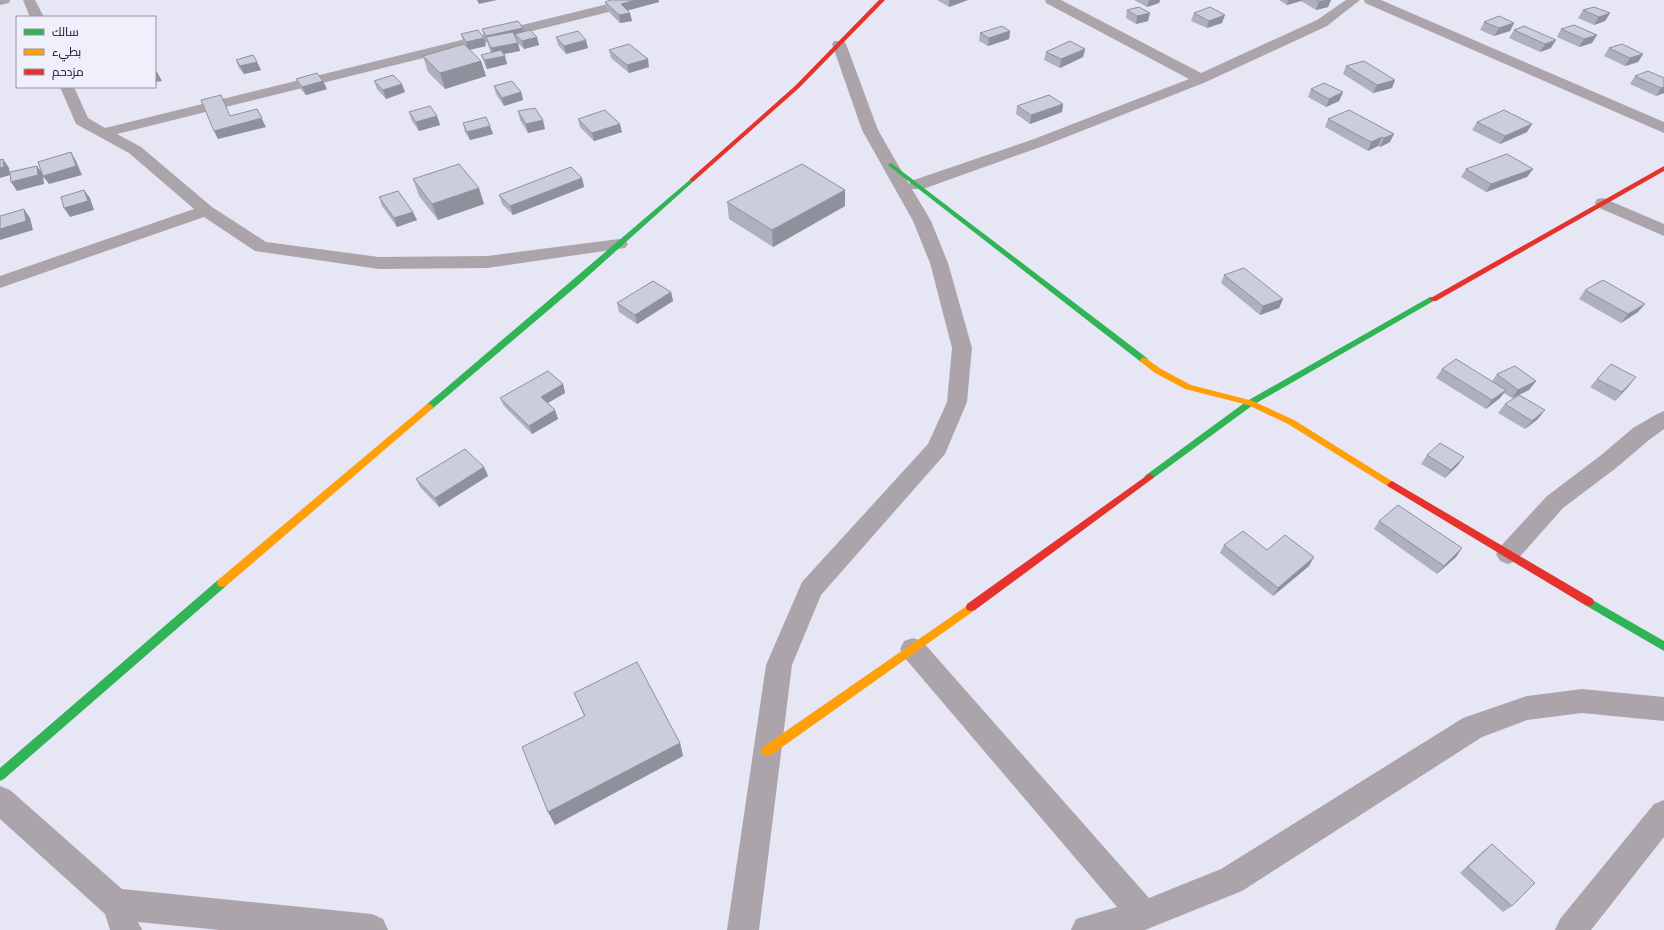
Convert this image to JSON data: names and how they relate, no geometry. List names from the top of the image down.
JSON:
{
  "legend": ["سالك", "بطيء", "مزدحم"]
}
